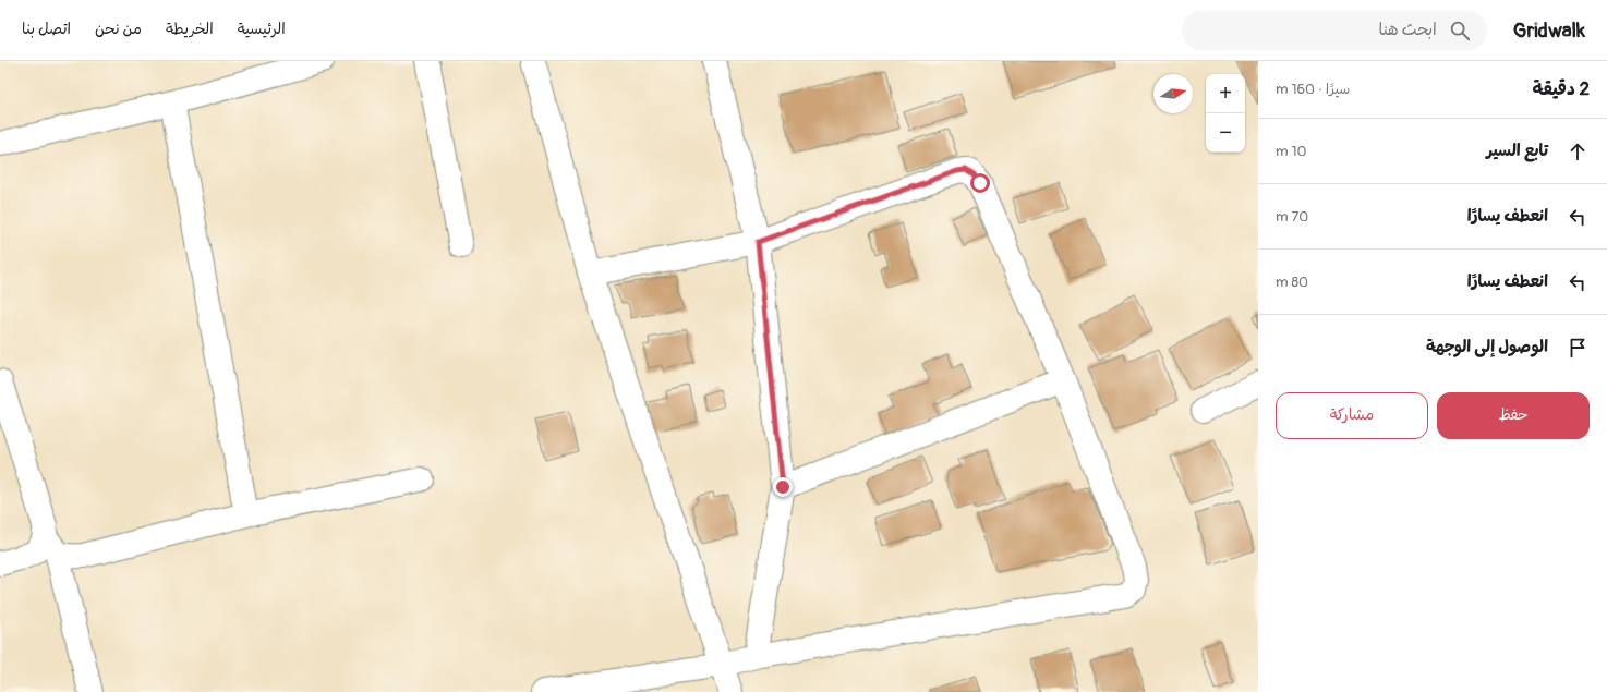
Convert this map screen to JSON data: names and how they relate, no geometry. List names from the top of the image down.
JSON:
{
  "north": "right",
  "page": {
    "header": "Gridwalk",
    "search": "ابحث هنا",
    "nav": [
      "الرئيسية",
      "الخريطة",
      "من نحن",
      "اتصل بنا"
    ],
    "heading": ["2 دقيقة", "سيرًا · 160 m"],
    "map_buttons": ["+", "−"],
    "list": [
      ["تابع السير", "10 m"],
      ["انعطف يسارًا", "70 m"],
      ["انعطف يسارًا", "80 m"],
      "الوصول إلى الوجهة"
    ],
    "buttons": ["حفظ", "مشاركة"]
  }
}
